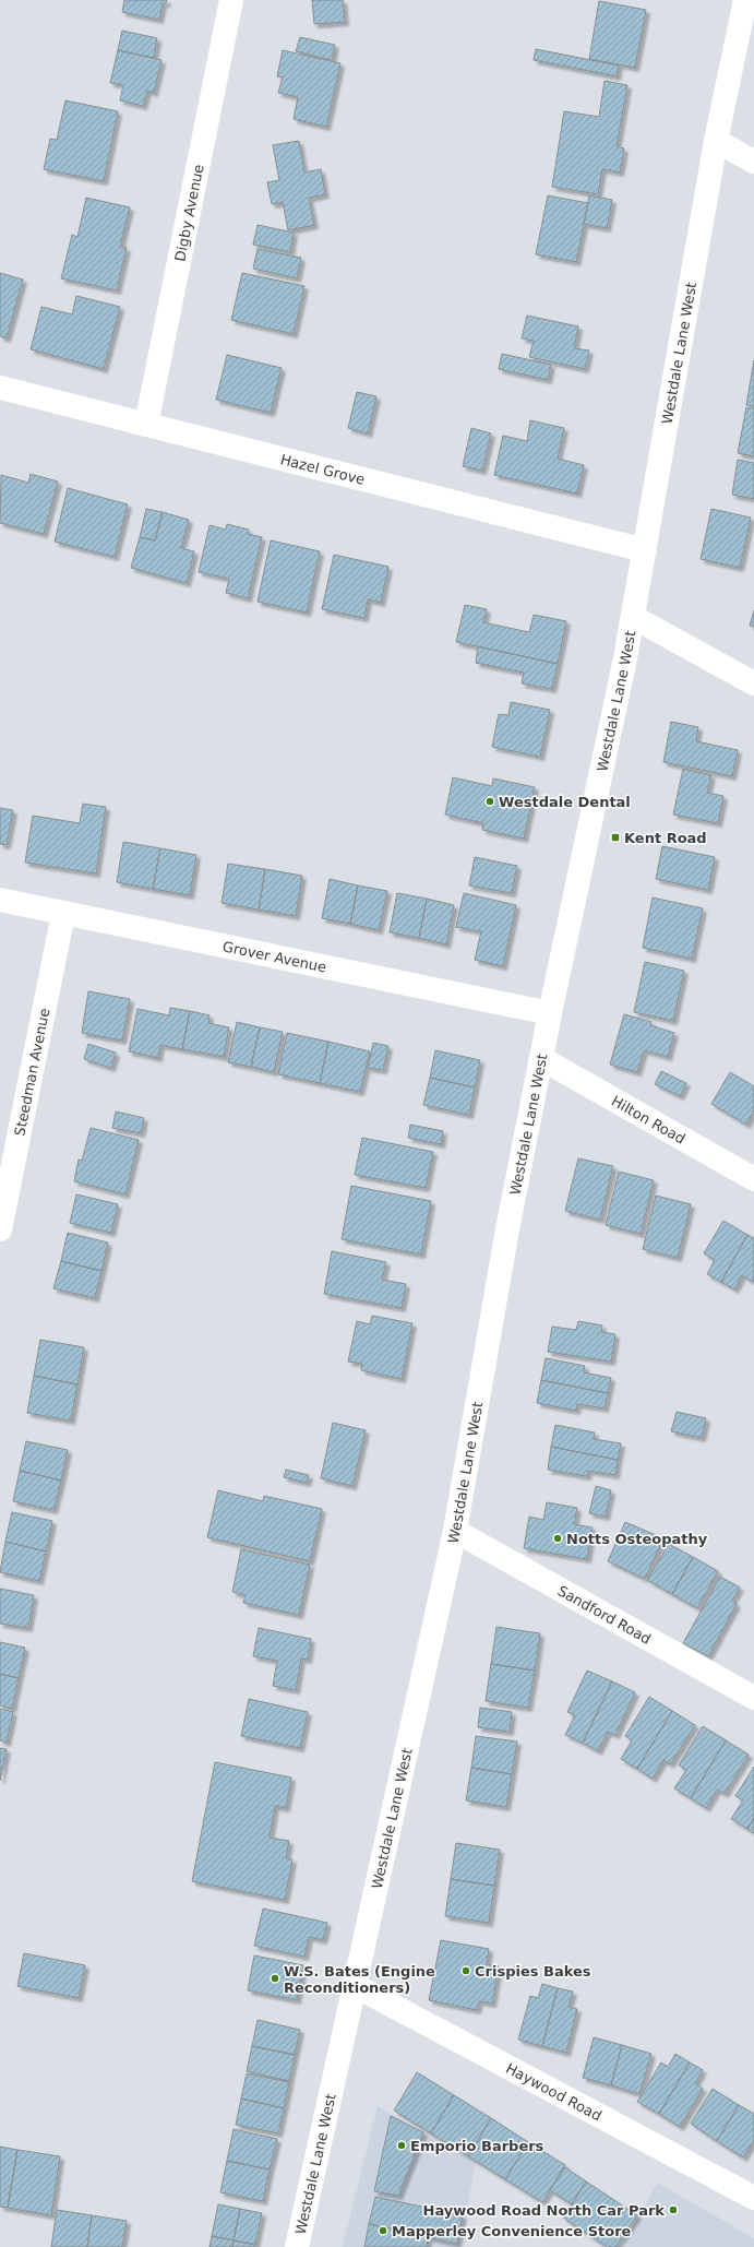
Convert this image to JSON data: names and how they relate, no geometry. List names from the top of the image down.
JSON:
{
  "streets": {
    "street": [
      "Digby Avenue",
      "Westdale Lane West",
      "Hazel Grove",
      "Grover Avenue",
      "Steedman Avenue",
      "Hilton Road",
      "Sandford Road",
      "Haywood Road"
    ]
  },
  "crossings": [
    ["Digby Avenue", "Hazel Grove"],
    ["Westdale Lane West", "Hazel Grove"],
    ["Westdale Lane West", "Grover Avenue"],
    ["Westdale Lane West", "Hilton Road"],
    ["Westdale Lane West", "Sandford Road"],
    ["Westdale Lane West", "Haywood Road"],
    ["Grover Avenue", "Steedman Avenue"]
  ],
  "places": {
    "other": [
      "Westdale Dental",
      "Notts Osteopathy",
      "Crispies Bakes",
      "W.S. Bates (Engine Reconditioners)",
      "Emporio Barbers",
      "Haywood Road North Car Park",
      "Mapperley Convenience Store"
    ],
    "transit": ["Kent Road"]
  }
}
